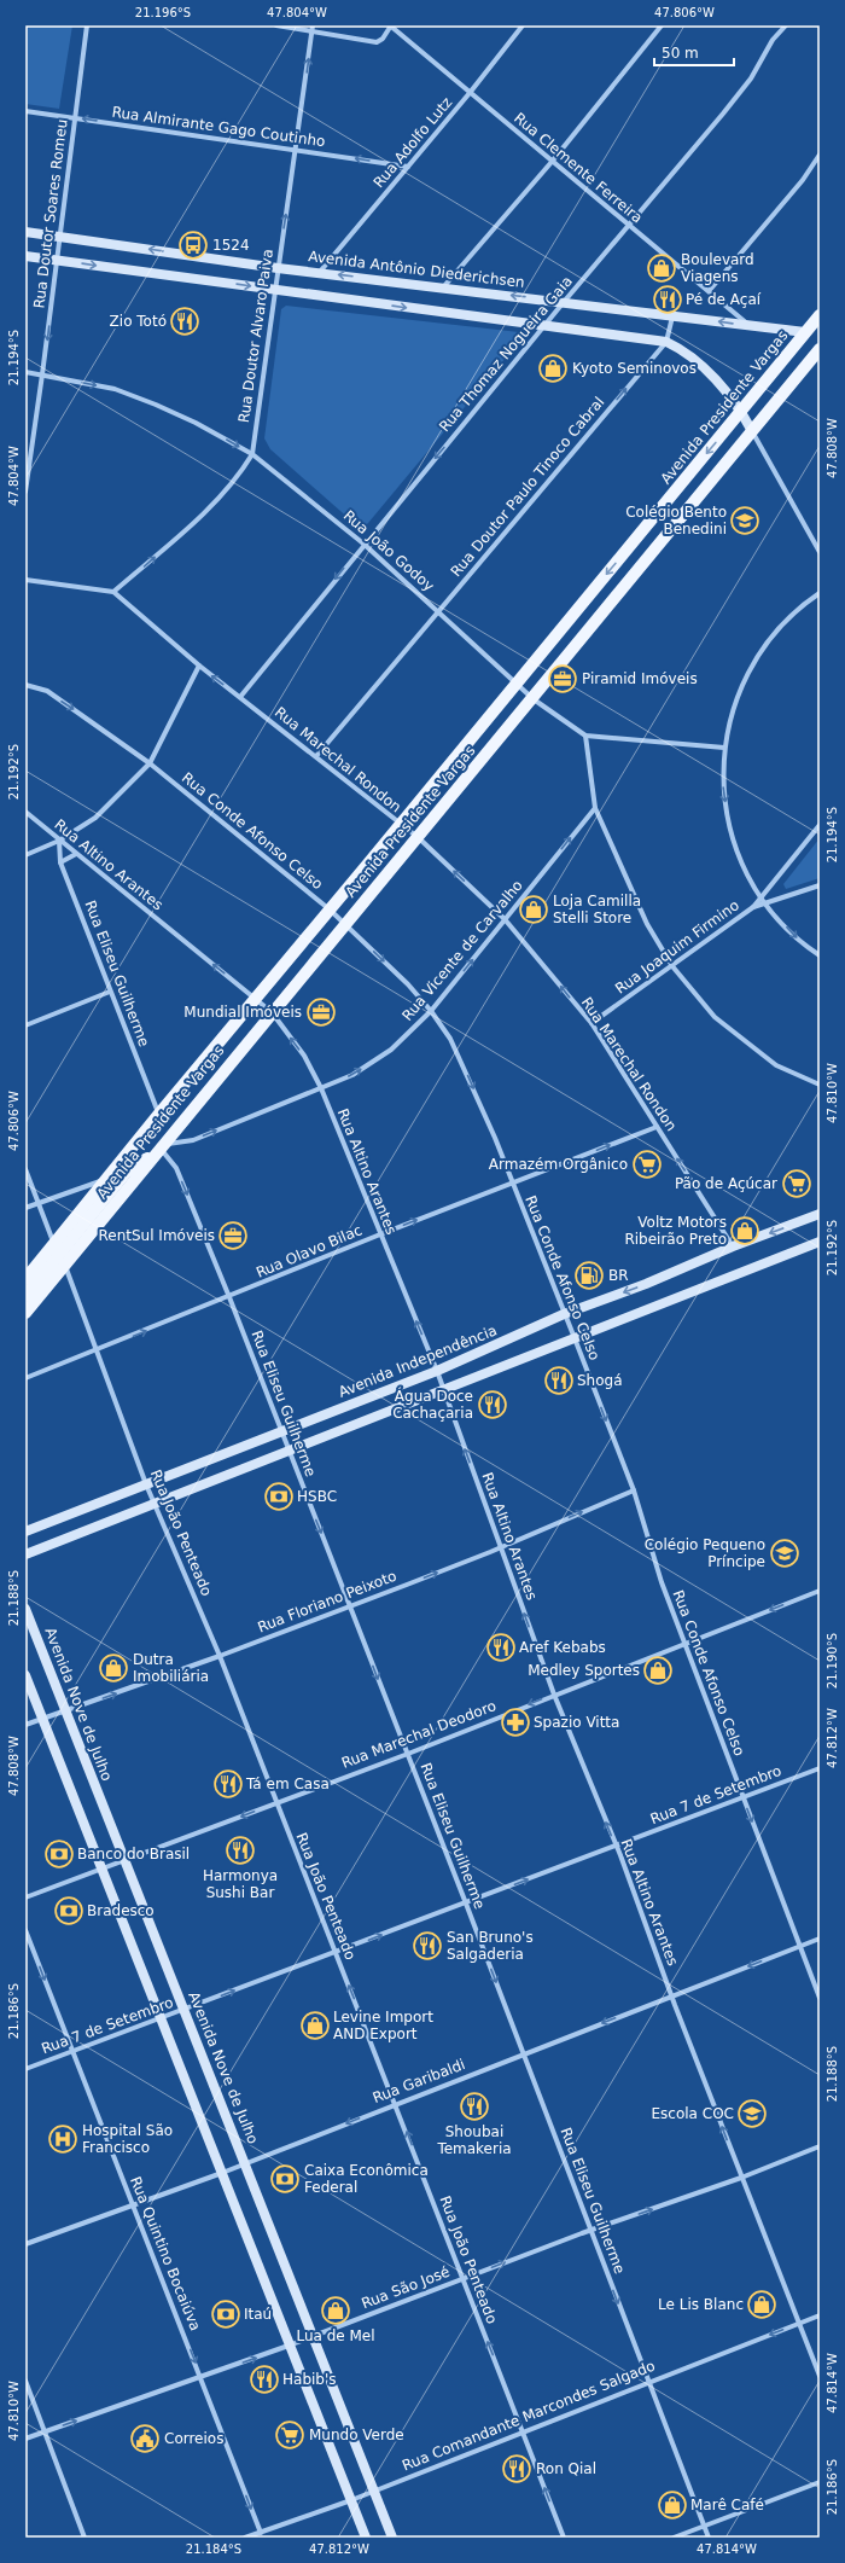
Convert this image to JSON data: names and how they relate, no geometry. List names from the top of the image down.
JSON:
{
  "streets": {
    "main road": [
      "Avenida Antônio Diederichsen",
      "Avenida Presidente Vargas",
      "Avenida Independência",
      "Avenida Nove de Julho"
    ],
    "street": [
      "Rua Almirante Gago Coutinho",
      "Rua Adolfo Lutz",
      "Rua Clemente Ferreira",
      "Rua Doutor Soares Romeu",
      "Rua Doutor Alvaro Paiva",
      "Rua Thomaz Nogueira Gaia",
      "Rua Doutor Paulo Tinoco Cabral",
      "Rua João Godoy",
      "Rua Marechal Rondon",
      "Rua Conde Afonso Celso",
      "Rua Altino Arantes",
      "Rua Joaquim Firmino",
      "Rua Vicente de Carvalho",
      "Rua Eliseu Guilherme",
      "Rua Olavo Bilac",
      "Rua João Penteado",
      "Rua Floriano Peixoto",
      "Rua Marechal Deodoro",
      "Rua 7 de Setembro",
      "Rua Garibaldi",
      "Rua Quintino Bocaiúva",
      "Rua São José",
      "Rua Comandante Marcondes Salgado"
    ]
  },
  "crossings": [
    ["Rua Almirante Gago Coutinho", "Rua Adolfo Lutz"],
    ["Rua Almirante Gago Coutinho", "Rua Doutor Soares Romeu"],
    ["Rua Almirante Gago Coutinho", "Rua Doutor Alvaro Paiva"],
    ["Rua Adolfo Lutz", "Rua Clemente Ferreira"],
    ["Rua Adolfo Lutz", "Avenida Antônio Diederichsen"],
    ["Rua Clemente Ferreira", "Avenida Antônio Diederichsen"],
    ["Rua Clemente Ferreira", "Rua Doutor Alvaro Paiva"],
    ["Rua Clemente Ferreira", "Rua Thomaz Nogueira Gaia"],
    ["Rua Doutor Soares Romeu", "Avenida Antônio Diederichsen"],
    ["Rua Doutor Soares Romeu", "Rua João Godoy"],
    ["Avenida Antônio Diederichsen", "Rua Doutor Alvaro Paiva"],
    ["Avenida Antônio Diederichsen", "Rua Thomaz Nogueira Gaia"],
    ["Avenida Antônio Diederichsen", "Avenida Presidente Vargas"],
    ["Avenida Antônio Diederichsen", "Rua Doutor Paulo Tinoco Cabral"],
    ["Rua Doutor Alvaro Paiva", "Rua João Godoy"],
    ["Rua Doutor Alvaro Paiva", "Rua Marechal Rondon"],
    ["Rua Thomaz Nogueira Gaia", "Rua João Godoy"],
    ["Rua Thomaz Nogueira Gaia", "Rua Marechal Rondon"],
    ["Avenida Presidente Vargas", "Rua João Godoy"],
    ["Avenida Presidente Vargas", "Rua Marechal Rondon"],
    ["Avenida Presidente Vargas", "Rua Conde Afonso Celso"],
    ["Avenida Presidente Vargas", "Rua Altino Arantes"],
    ["Avenida Presidente Vargas", "Rua Vicente de Carvalho"],
    ["Avenida Presidente Vargas", "Rua Eliseu Guilherme"],
    ["Avenida Presidente Vargas", "Rua João Penteado"],
    ["Rua Doutor Paulo Tinoco Cabral", "Rua João Godoy"],
    ["Rua Doutor Paulo Tinoco Cabral", "Rua Marechal Rondon"],
    ["Rua Marechal Rondon", "Rua Joaquim Firmino"],
    ["Rua Marechal Rondon", "Rua Vicente de Carvalho"],
    ["Rua Marechal Rondon", "Rua Olavo Bilac"],
    ["Rua Marechal Rondon", "Avenida Independência"],
    ["Rua Conde Afonso Celso", "Rua Vicente de Carvalho"],
    ["Rua Conde Afonso Celso", "Rua Olavo Bilac"],
    ["Rua Conde Afonso Celso", "Avenida Independência"],
    ["Rua Conde Afonso Celso", "Rua Floriano Peixoto"],
    ["Rua Conde Afonso Celso", "Rua Marechal Deodoro"],
    ["Rua Conde Afonso Celso", "Rua 7 de Setembro"],
    ["Rua Conde Afonso Celso", "Rua Garibaldi"],
    ["Rua Altino Arantes", "Rua Vicente de Carvalho"],
    ["Rua Altino Arantes", "Rua Eliseu Guilherme"],
    ["Rua Altino Arantes", "Rua Olavo Bilac"],
    ["Rua Altino Arantes", "Avenida Independência"],
    ["Rua Altino Arantes", "Rua Floriano Peixoto"],
    ["Rua Altino Arantes", "Rua Marechal Deodoro"],
    ["Rua Altino Arantes", "Rua 7 de Setembro"],
    ["Rua Altino Arantes", "Rua Garibaldi"],
    ["Rua Altino Arantes", "Rua São José"],
    ["Rua Altino Arantes", "Rua Comandante Marcondes Salgado"],
    ["Rua Vicente de Carvalho", "Rua Eliseu Guilherme"],
    ["Rua Eliseu Guilherme", "Rua Olavo Bilac"],
    ["Rua Eliseu Guilherme", "Avenida Independência"],
    ["Rua Eliseu Guilherme", "Rua Floriano Peixoto"],
    ["Rua Eliseu Guilherme", "Rua Marechal Deodoro"],
    ["Rua Eliseu Guilherme", "Rua 7 de Setembro"],
    ["Rua Eliseu Guilherme", "Rua Garibaldi"],
    ["Rua Eliseu Guilherme", "Rua São José"],
    ["Rua Eliseu Guilherme", "Rua Comandante Marcondes Salgado"],
    ["Rua Olavo Bilac", "Rua João Penteado"],
    ["Avenida Independência", "Rua João Penteado"],
    ["Rua João Penteado", "Rua Floriano Peixoto"],
    ["Rua João Penteado", "Rua Marechal Deodoro"],
    ["Rua João Penteado", "Rua 7 de Setembro"],
    ["Rua João Penteado", "Rua Garibaldi"],
    ["Rua João Penteado", "Rua São José"],
    ["Rua João Penteado", "Rua Comandante Marcondes Salgado"],
    ["Rua Floriano Peixoto", "Avenida Nove de Julho"],
    ["Avenida Nove de Julho", "Rua Marechal Deodoro"],
    ["Avenida Nove de Julho", "Rua 7 de Setembro"],
    ["Avenida Nove de Julho", "Rua Garibaldi"],
    ["Avenida Nove de Julho", "Rua São José"],
    ["Avenida Nove de Julho", "Rua Comandante Marcondes Salgado"],
    ["Rua 7 de Setembro", "Rua Quintino Bocaiúva"],
    ["Rua Garibaldi", "Rua Quintino Bocaiúva"],
    ["Rua Quintino Bocaiúva", "Rua São José"],
    ["Rua Quintino Bocaiúva", "Rua Comandante Marcondes Salgado"]
  ],
  "one_way": [
    "Rua Almirante Gago Coutinho",
    "Rua Doutor Alvaro Paiva",
    "Rua Thomaz Nogueira Gaia",
    "Rua Doutor Paulo Tinoco Cabral",
    "Rua Marechal Rondon",
    "Rua Conde Afonso Celso",
    "Rua Altino Arantes",
    "Rua Vicente de Carvalho",
    "Rua Eliseu Guilherme",
    "Rua Olavo Bilac",
    "Rua João Penteado",
    "Rua Floriano Peixoto",
    "Rua Marechal Deodoro",
    "Rua 7 de Setembro",
    "Rua Garibaldi",
    "Rua Quintino Bocaiúva",
    "Rua São José"
  ],
  "places": {
    "bus stop": ["1524"],
    "shop": [
      "Boulevard Viagens",
      "Kyoto Seminovos",
      "Loja Camilla Stelli Store",
      "Voltz Motors Ribeirão Preto",
      "Dutra Imobiliária",
      "Medley Sportes",
      "Levine Import AND Export",
      "Le Lis Blanc",
      "Lua de Mel",
      "Marê Café"
    ],
    "restaurant": [
      "Pé de Açaí",
      "Zio Totó",
      "Shogá",
      "Água Doce Cachaçaria",
      "Aref Kebabs",
      "Tá em Casa",
      "Harmonya Sushi Bar",
      "San Bruno's Salgaderia",
      "Shoubai Temakeria",
      "Habib's",
      "Ron Qial"
    ],
    "school or university": ["Colégio Bento Benedini", "Colégio Pequeno Príncipe", "Escola COC"],
    "office": ["Piramid Imóveis", "Mundial Imóveis", "RentSul Imóveis"],
    "supermarket": ["Armazém Orgânico", "Pão de Açúcar", "Mundo Verde"],
    "fuel station": ["BR"],
    "bank": [
      "HSBC",
      "Banco do Brasil",
      "Bradesco",
      "Caixa Econômica Federal",
      "Itaú"
    ],
    "pharmacy": ["Spazio Vitta"],
    "hospital": ["Hospital São Francisco"],
    "public building": ["Correios"]
  },
  "scale_bar": "50 m",
  "coordinates": [
    "21.196°S",
    "47.804°W",
    "47.806°W",
    "21.194°S",
    "47.808°W",
    "21.192°S",
    "47.810°W",
    "21.188°S",
    "21.190°S",
    "47.812°W",
    "21.186°S",
    "47.814°W",
    "21.184°S"
  ]
}
